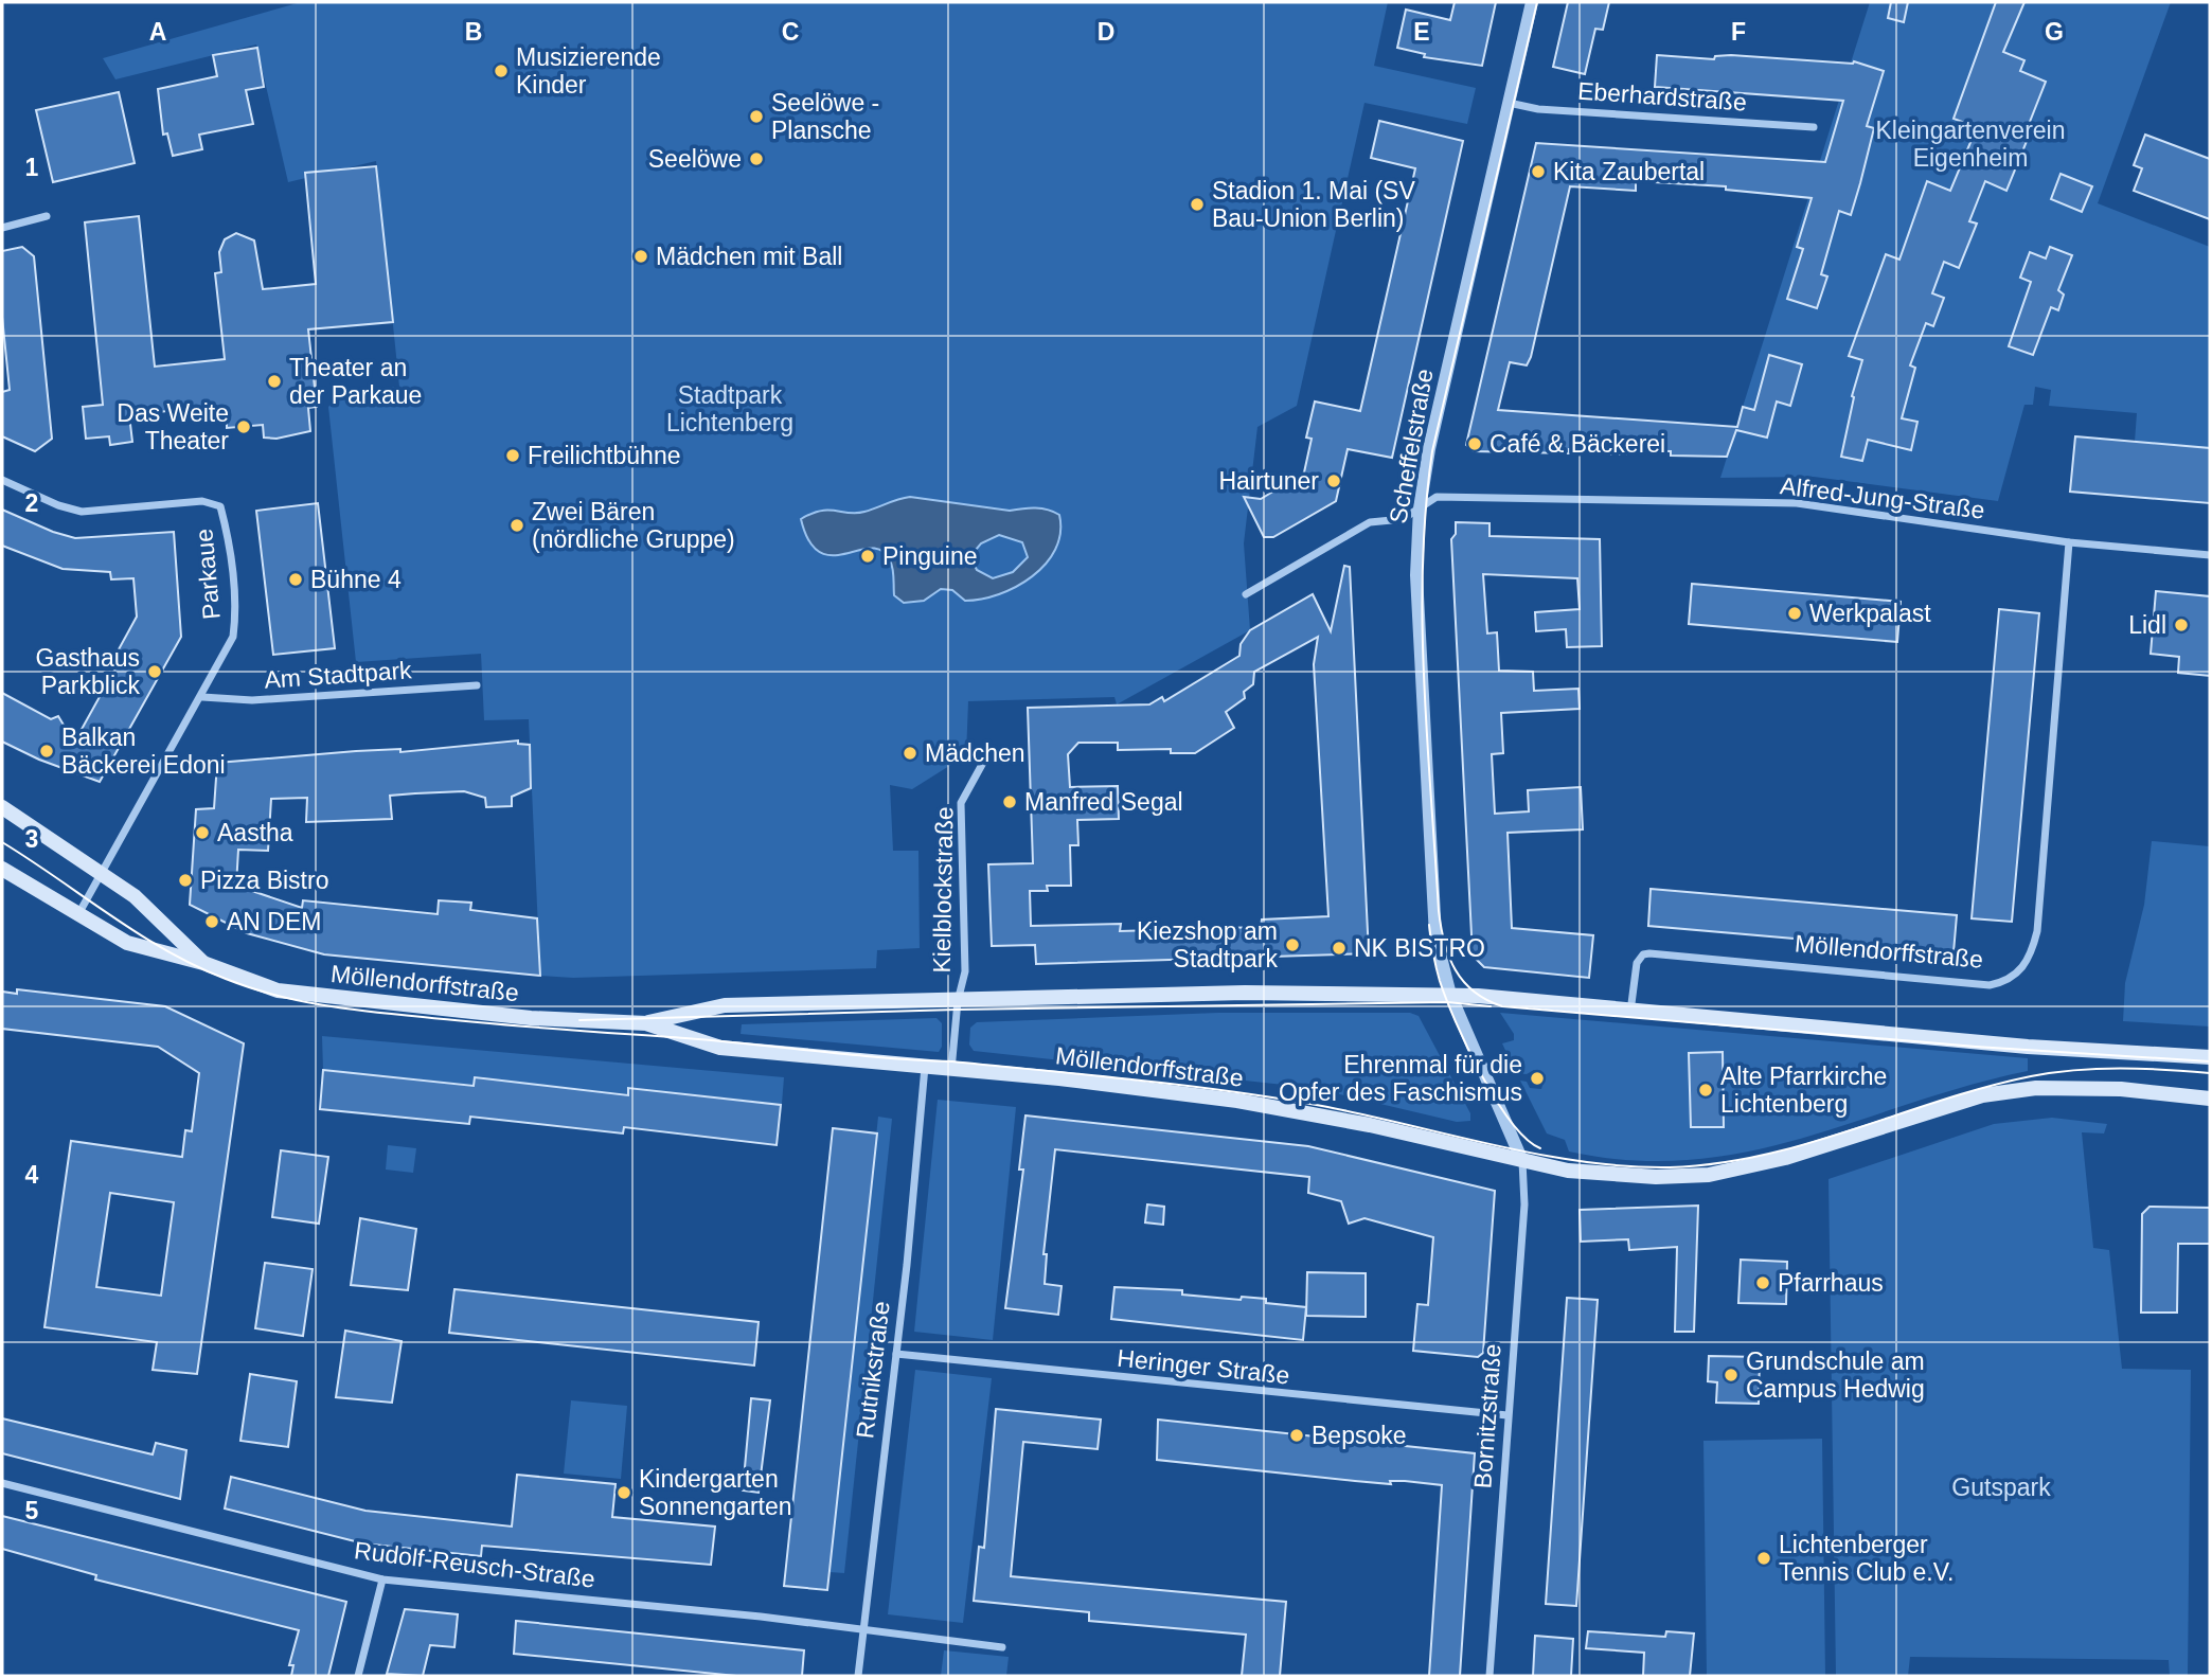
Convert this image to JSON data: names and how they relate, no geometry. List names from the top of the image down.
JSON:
{
  "streets": {
    "main road": ["Möllendorffstraße"],
    "street": [
      "Eberhardstraße",
      "Scheffelstraße",
      "Alfred-Jung-Straße",
      "Parkaue",
      "Am Stadtpark",
      "Kielblockstraße",
      "Heringer Straße",
      "Rutnikstraße",
      "Bornitzstraße",
      "Rudolf-Reusch-Straße"
    ]
  },
  "crossings": [
    ["Eberhardstraße", "Scheffelstraße"],
    ["Scheffelstraße", "Alfred-Jung-Straße"],
    ["Scheffelstraße", "Möllendorffstraße"],
    ["Scheffelstraße", "Bornitzstraße"],
    ["Alfred-Jung-Straße", "Möllendorffstraße"],
    ["Parkaue", "Am Stadtpark"],
    ["Parkaue", "Möllendorffstraße"],
    ["Kielblockstraße", "Möllendorffstraße"],
    ["Möllendorffstraße", "Rutnikstraße"],
    ["Möllendorffstraße", "Bornitzstraße"],
    ["Heringer Straße", "Rutnikstraße"],
    ["Heringer Straße", "Bornitzstraße"],
    ["Rutnikstraße", "Rudolf-Reusch-Straße"]
  ],
  "parks": ["Kleingartenverein Eigenheim", "Stadtpark Lichtenberg", "Gutspark"],
  "places": [
    "Musizierende Kinder",
    "Seelöwe - Plansche",
    "Seelöwe",
    "Kita Zaubertal",
    "Stadion 1. Mai (SV Bau-Union Berlin)",
    "Mädchen mit Ball",
    "Theater an der Parkaue",
    "Das Weite Theater",
    "Café & Bäckerei",
    "Freilichtbühne",
    "Hairtuner",
    "Zwei Bären (nördliche Gruppe)",
    "Pinguine",
    "Bühne 4",
    "Werkpalast",
    "Lidl",
    "Gasthaus Parkblick",
    "Balkan Bäckerei Edoni",
    "Mädchen",
    "Manfred Segal",
    "Aastha",
    "Pizza Bistro",
    "AN DEM",
    "Kiezshop am Stadtpark",
    "NK BISTRO",
    "Ehrenmal für die Opfer des Faschismus",
    "Alte Pfarrkirche Lichtenberg",
    "Pfarrhaus",
    "Grundschule am Campus Hedwig",
    "Bepsoke",
    "Kindergarten Sonnengarten",
    "Lichtenberger Tennis Club e.V."
  ],
  "grid": {
    "columns": [
      "A",
      "B",
      "C",
      "D",
      "E",
      "F",
      "G"
    ],
    "rows": [
      "1",
      "2",
      "3",
      "4",
      "5"
    ]
  }
}
